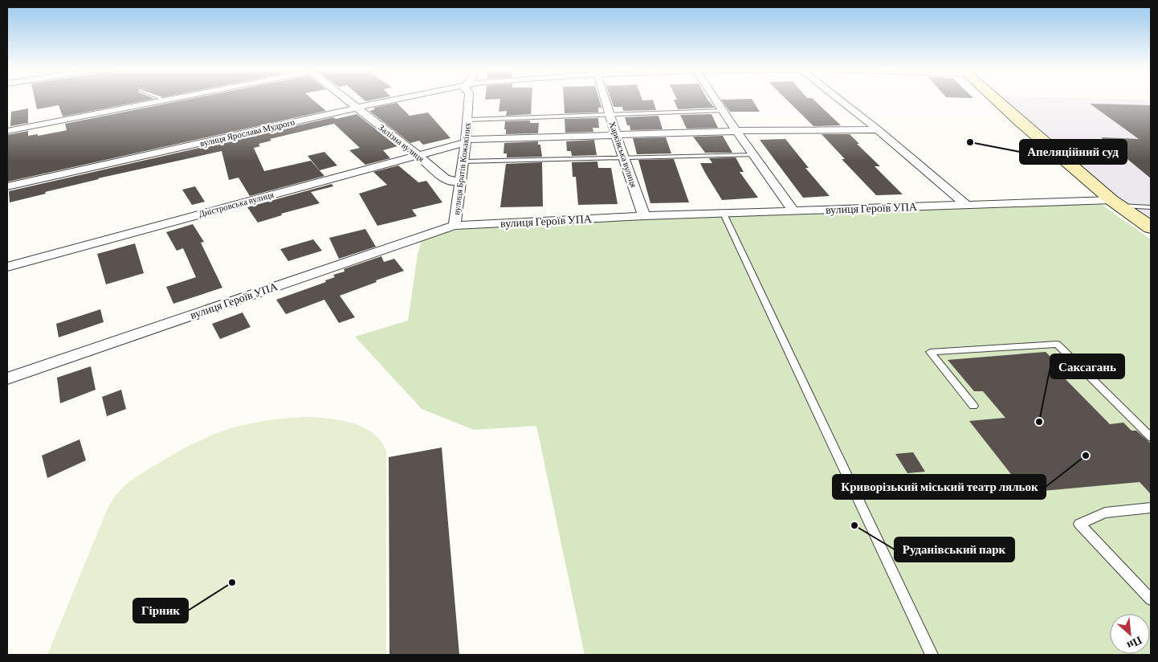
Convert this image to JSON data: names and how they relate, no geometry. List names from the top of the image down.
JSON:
{
  "streets": {
    "street": [
      "вулиця Ярослава Мудрого",
      "Залізна вулиця",
      "Харківська вулиця",
      "вулиця Братів Кожакіних",
      "Дністровська вулиця",
      "вулиця Героїв УПА"
    ]
  },
  "crossings": [
    ["вулиця Ярослава Мудрого", "Залізна вулиця"],
    ["Залізна вулиця", "вулиця Братів Кожакіних"],
    ["Залізна вулиця", "Дністровська вулиця"],
    ["Харківська вулиця", "Дністровська вулиця"],
    ["Харківська вулиця", "вулиця Героїв УПА"],
    ["вулиця Братів Кожакіних", "Дністровська вулиця"],
    ["вулиця Братів Кожакіних", "вулиця Героїв УПА"]
  ],
  "places": [
    "Апеляційний суд",
    "Саксагань",
    "Криворізький міський театр ляльок",
    "Руданівський парк",
    "Гірник"
  ],
  "north": "bottom right"
}
